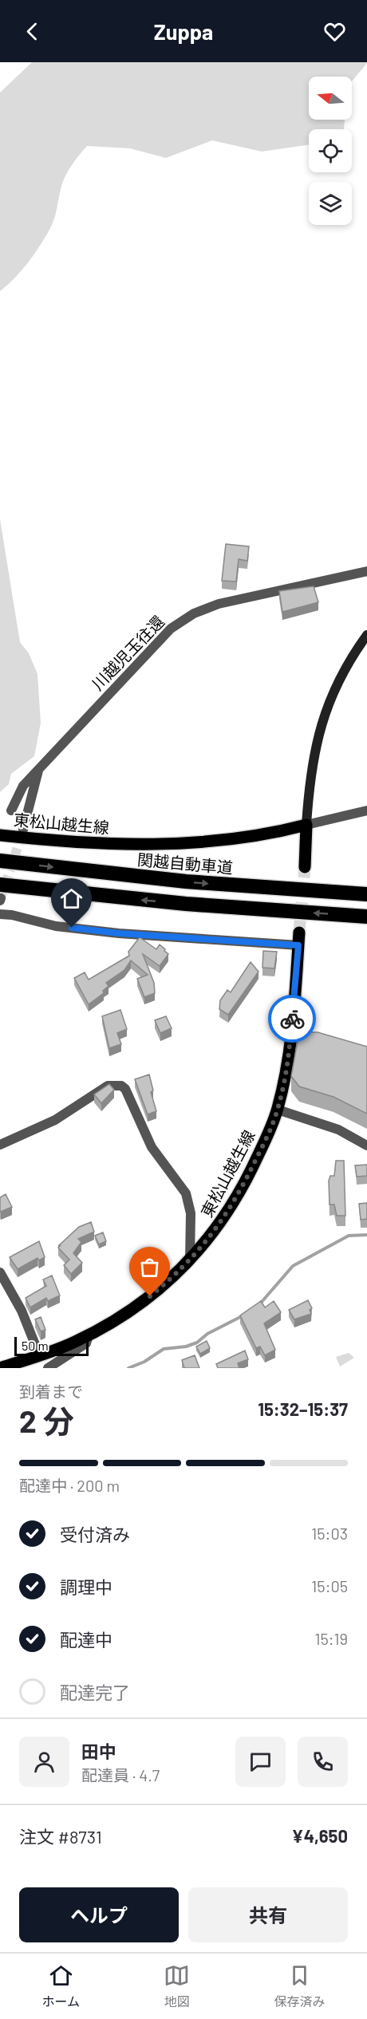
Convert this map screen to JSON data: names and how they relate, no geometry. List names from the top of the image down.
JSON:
{
  "streets": {
    "highway": ["関越自動車道"],
    "main road": ["東松山越生線"],
    "street": ["川越児玉往還"]
  },
  "scale_bar": "50 m",
  "north": "left",
  "page": {
    "header": "Zuppa",
    "scale": "50 m",
    "heading": ["2 分", "到着まで", "15:32–15:37"],
    "panel": [
      "田中",
      "配達員 · 4.7",
      "注文 #8731",
      "¥4,650"
    ],
    "bar": "配達中 · 200 m",
    "list": [
      ["受付済み", "15:03"],
      ["調理中", "15:05"],
      ["配達中", "15:19"],
      "配達完了"
    ],
    "buttons": ["ヘルプ", "共有"],
    "tabs": ["ホーム", "地図", "保存済み"]
  }
}
